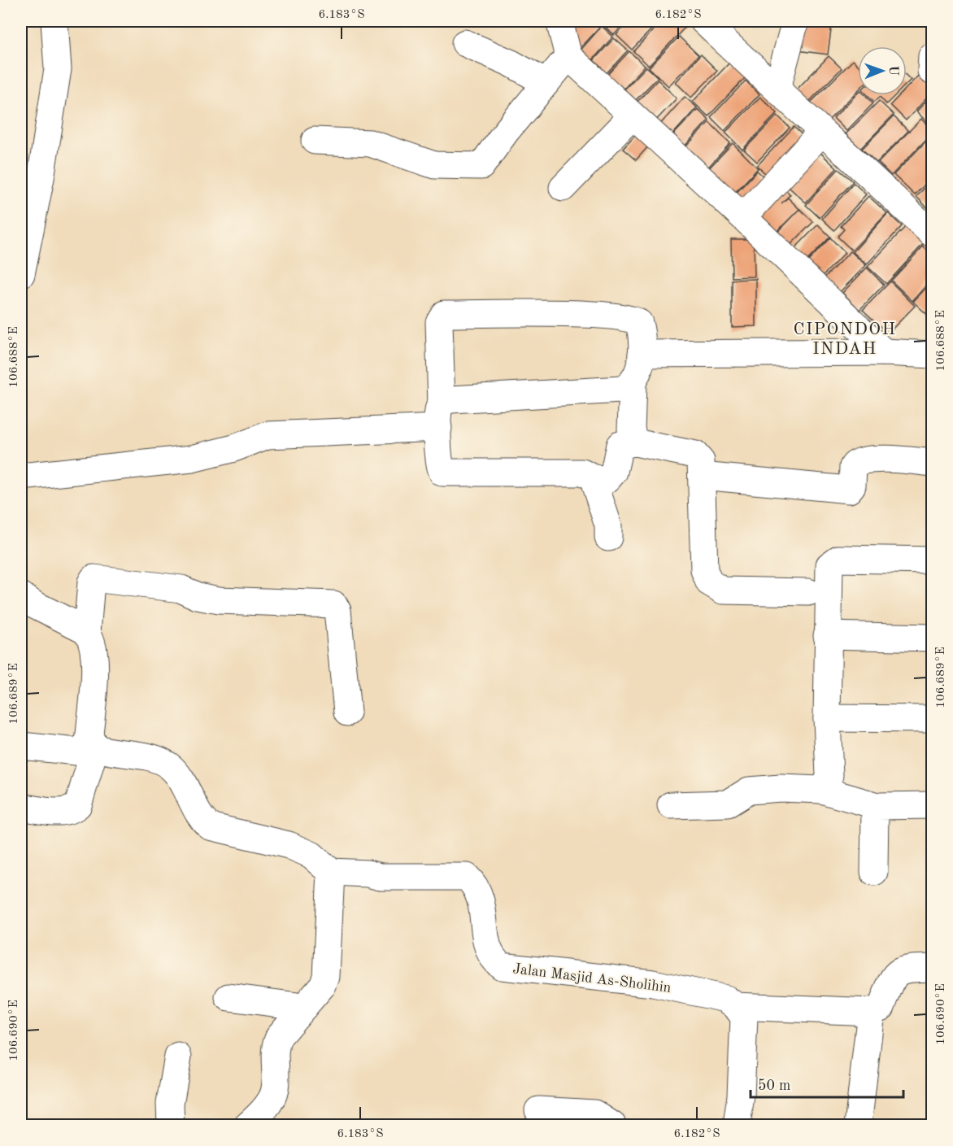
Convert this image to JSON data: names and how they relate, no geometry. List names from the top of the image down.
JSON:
{
  "streets": {
    "street": ["Jalan Masjid As-Sholihin"]
  },
  "districts": ["CIPONDOH INDAH"],
  "scale_bar": "50 m",
  "north": "right",
  "coordinates": [
    "6.183°S",
    "6.182°S",
    "106.688°E",
    "106.689°E",
    "106.690°E"
  ]
}
